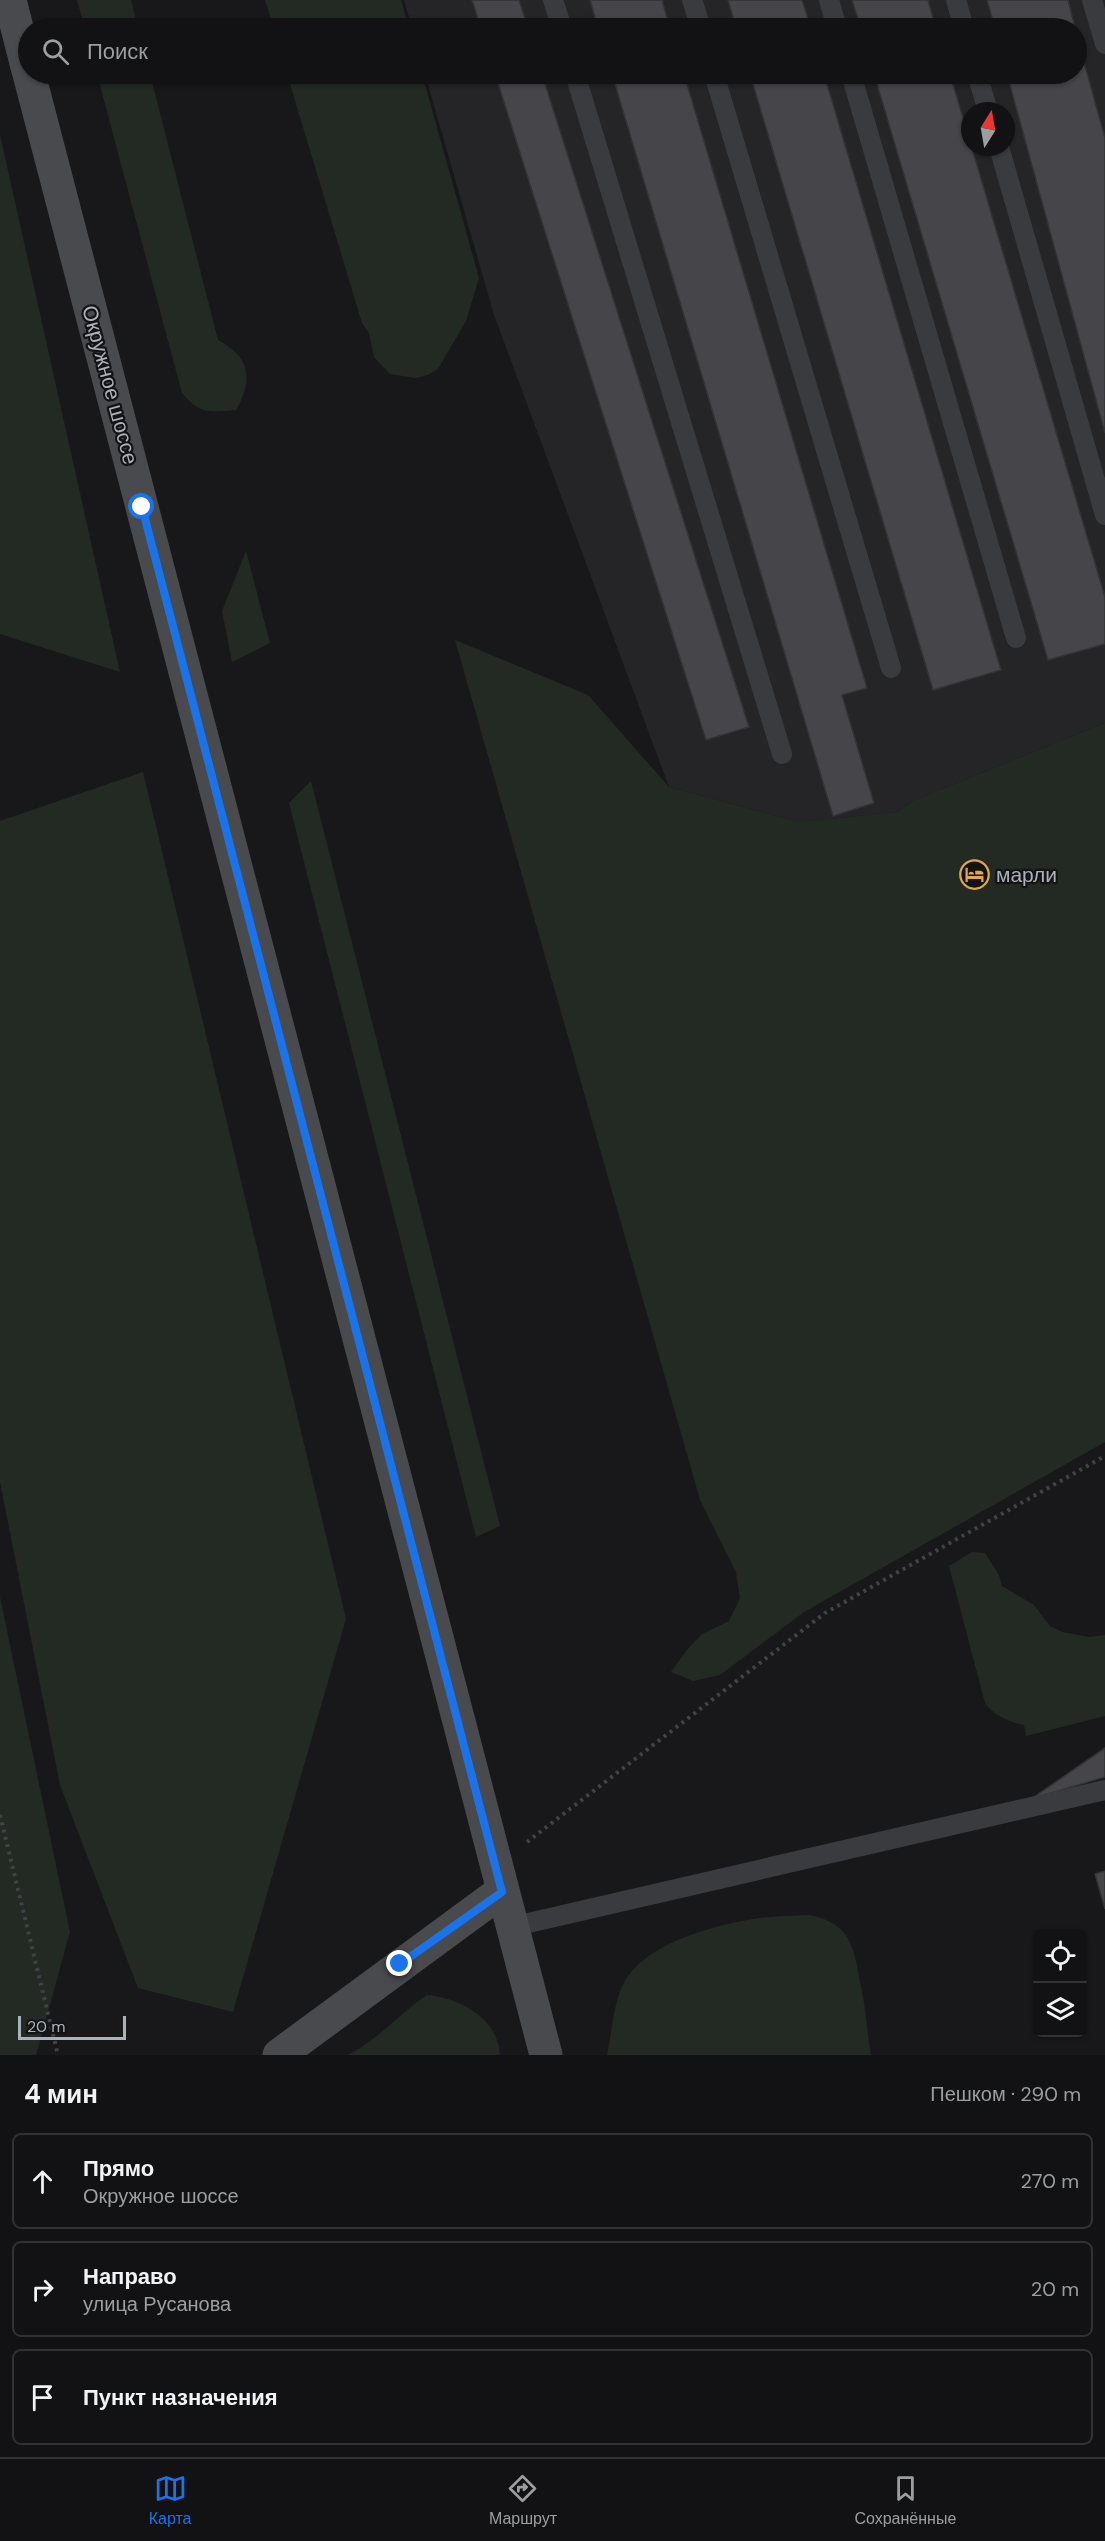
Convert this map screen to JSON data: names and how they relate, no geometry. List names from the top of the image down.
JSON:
{
  "streets": {
    "main road": ["Окружное шоссе"]
  },
  "places": {
    "hotel": ["марли"]
  },
  "scale_bar": "20 m",
  "north": "top",
  "page": {
    "search": "Поиск",
    "scale": "20 m",
    "heading": ["4 мин", "Пешком · 290 m"],
    "list": [
      ["Прямо", "Окружное шоссе", "270 m"],
      ["Направо", "улица Русанова", "20 m"],
      "Пункт назначения"
    ],
    "nav": ["Карта", "Маршрут", "Сохранённые"]
  }
}
